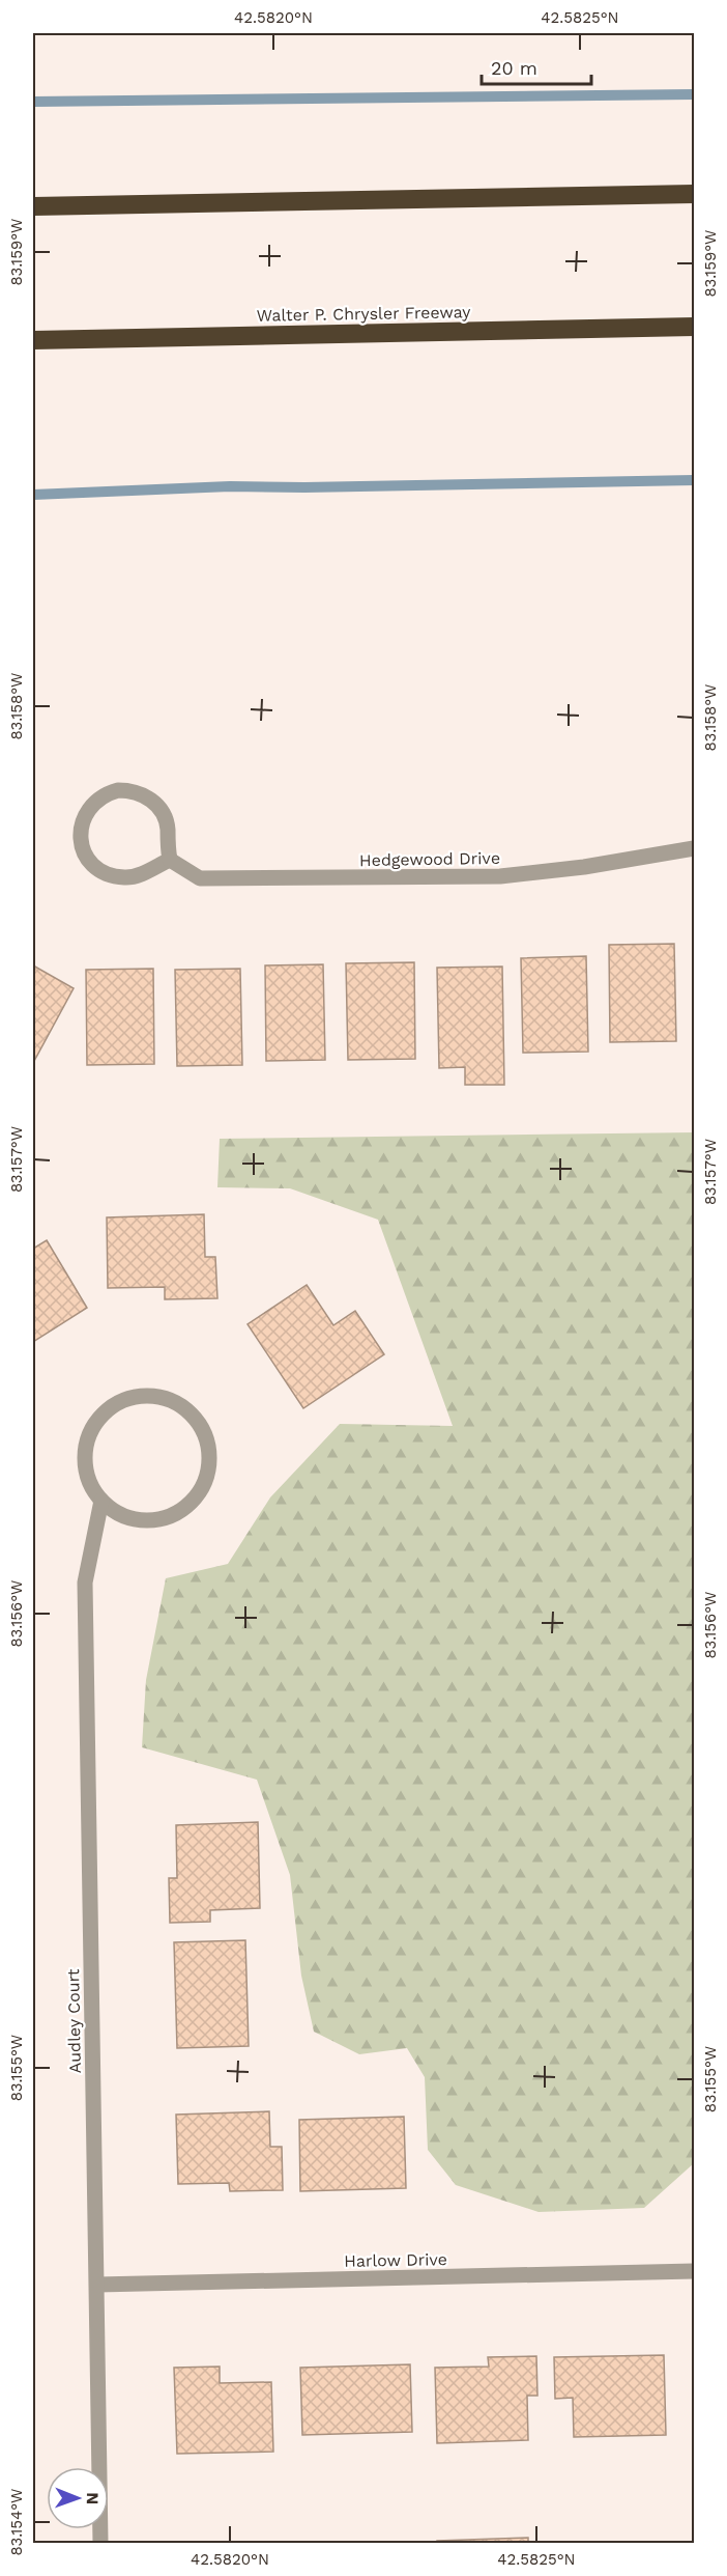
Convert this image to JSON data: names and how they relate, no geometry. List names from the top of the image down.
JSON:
{
  "streets": {
    "highway": ["Walter P. Chrysler Freeway"],
    "street": ["Hedgewood Drive", "Audley Court", "Harlow Drive"]
  },
  "crossings": [
    ["Audley Court", "Harlow Drive"]
  ],
  "scale_bar": "20 m",
  "north": "right",
  "coordinates": [
    "42.5820°N",
    "42.5825°N",
    "83.159°W",
    "83.158°W",
    "83.157°W",
    "83.156°W",
    "83.155°W",
    "83.154°W"
  ]
}
